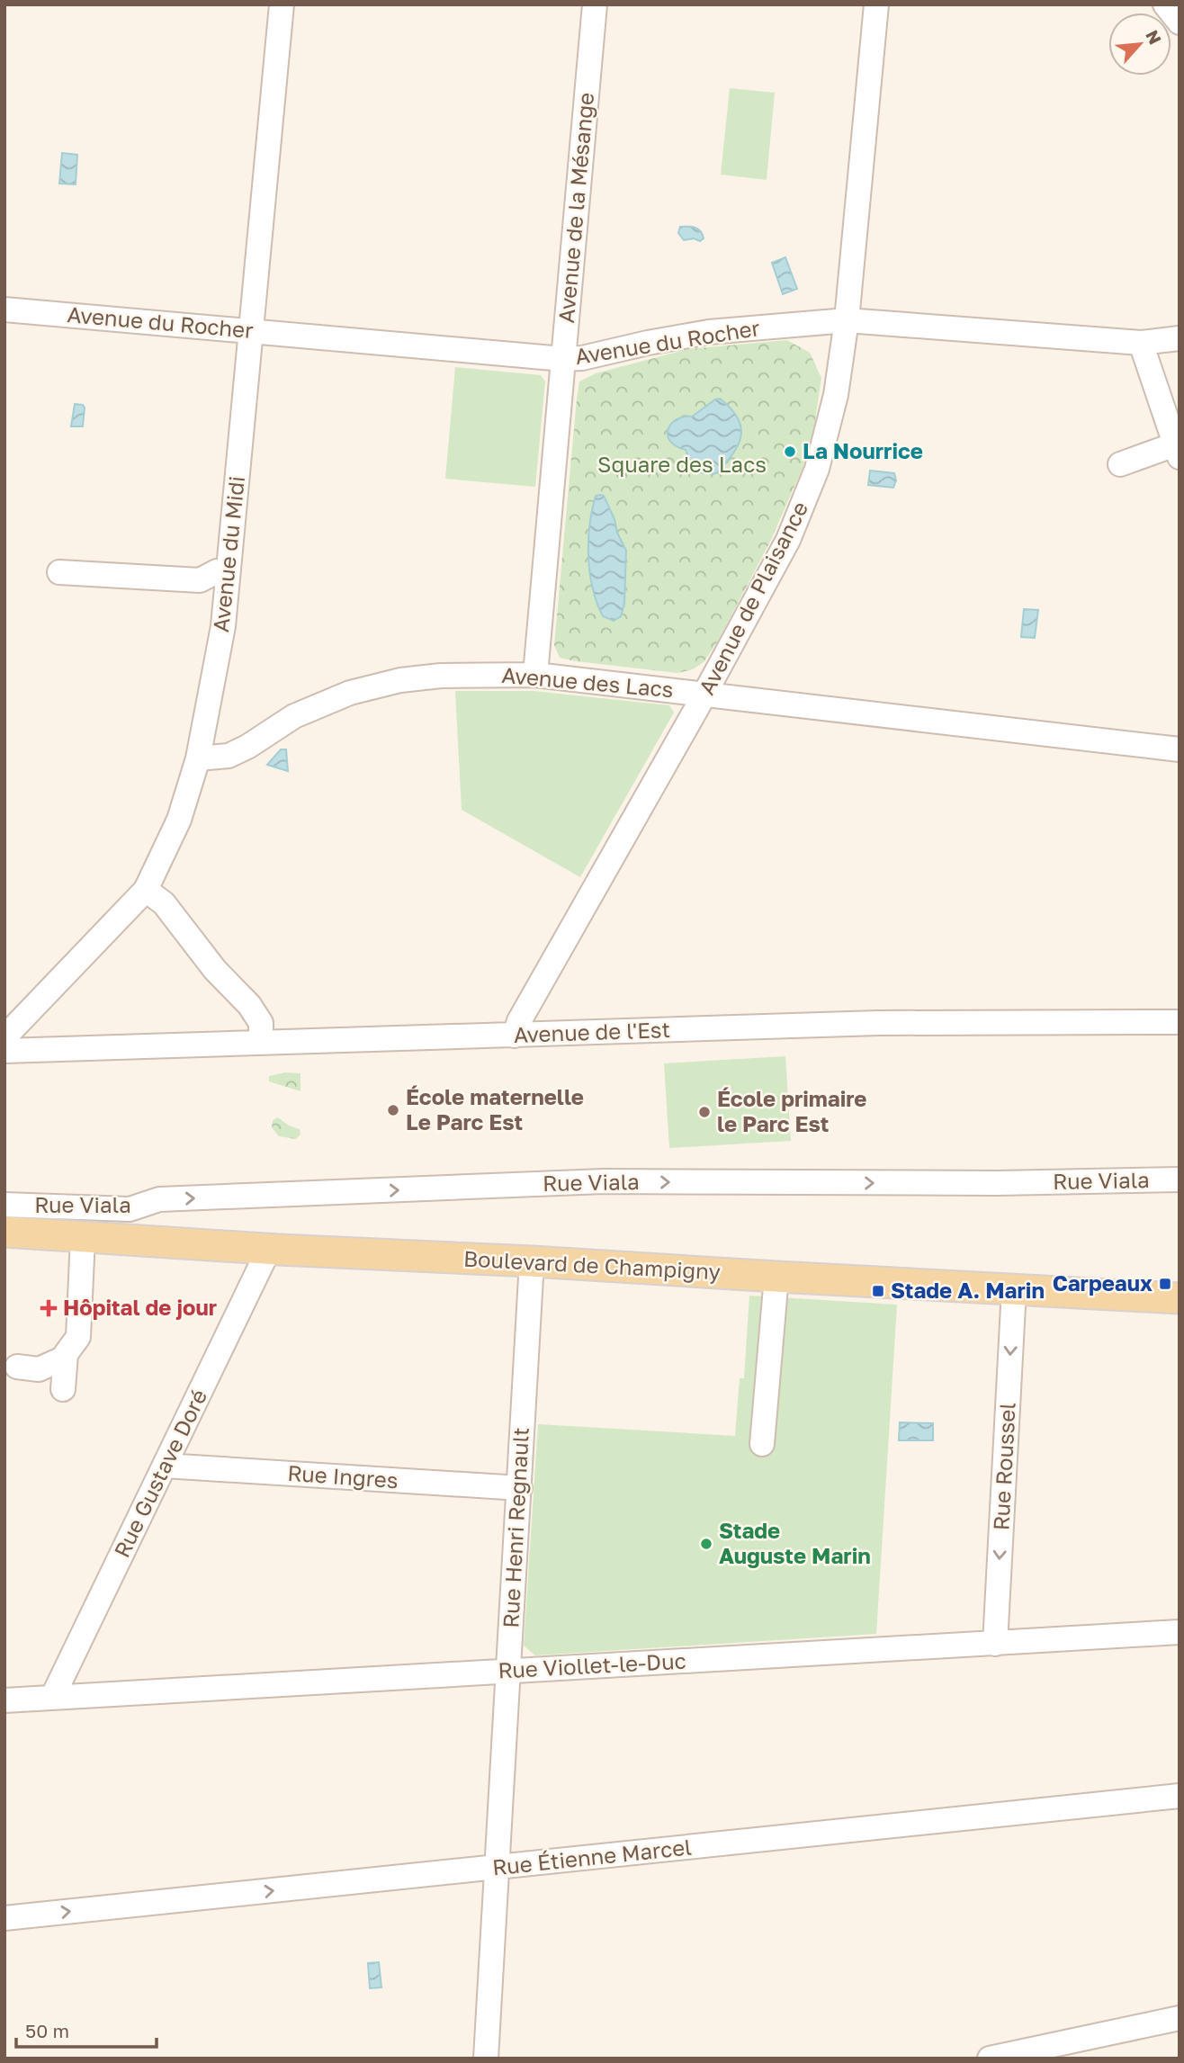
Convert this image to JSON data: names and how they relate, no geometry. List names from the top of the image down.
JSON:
{
  "streets": {
    "main road": ["Boulevard de Champigny"],
    "street": [
      "Avenue de la Mésange",
      "Avenue du Rocher",
      "Avenue du Midi",
      "Avenue de Plaisance",
      "Avenue des Lacs",
      "Avenue de l'Est",
      "Rue Viala",
      "Rue Roussel",
      "Rue Gustave Doré",
      "Rue Ingres",
      "Rue Henri Regnault",
      "Rue Viollet-le-Duc",
      "Rue Étienne Marcel"
    ]
  },
  "crossings": [
    ["Avenue de la Mésange", "Avenue du Rocher"],
    ["Avenue de la Mésange", "Avenue des Lacs"],
    ["Avenue du Rocher", "Avenue du Midi"],
    ["Avenue du Rocher", "Avenue de Plaisance"],
    ["Avenue du Midi", "Avenue des Lacs"],
    ["Avenue de Plaisance", "Avenue des Lacs"],
    ["Avenue de Plaisance", "Avenue de l'Est"],
    ["Boulevard de Champigny", "Rue Roussel"],
    ["Boulevard de Champigny", "Rue Gustave Doré"],
    ["Boulevard de Champigny", "Rue Henri Regnault"],
    ["Rue Roussel", "Rue Viollet-le-Duc"],
    ["Rue Gustave Doré", "Rue Ingres"],
    ["Rue Gustave Doré", "Rue Viollet-le-Duc"],
    ["Rue Ingres", "Rue Henri Regnault"],
    ["Rue Henri Regnault", "Rue Viollet-le-Duc"],
    ["Rue Henri Regnault", "Rue Étienne Marcel"]
  ],
  "one_way": ["Rue Viala", "Rue Roussel", "Rue Étienne Marcel"],
  "parks": ["Square des Lacs"],
  "places": {
    "other": [
      "La Nourrice",
      "École maternelle Le Parc Est",
      "École primaire le Parc Est",
      "Stade Auguste Marin"
    ],
    "transit": ["Carpeaux", "Stade A. Marin"],
    "health": ["Hôpital de jour"]
  },
  "scale_bar": "50 m",
  "north": "top right"
}
